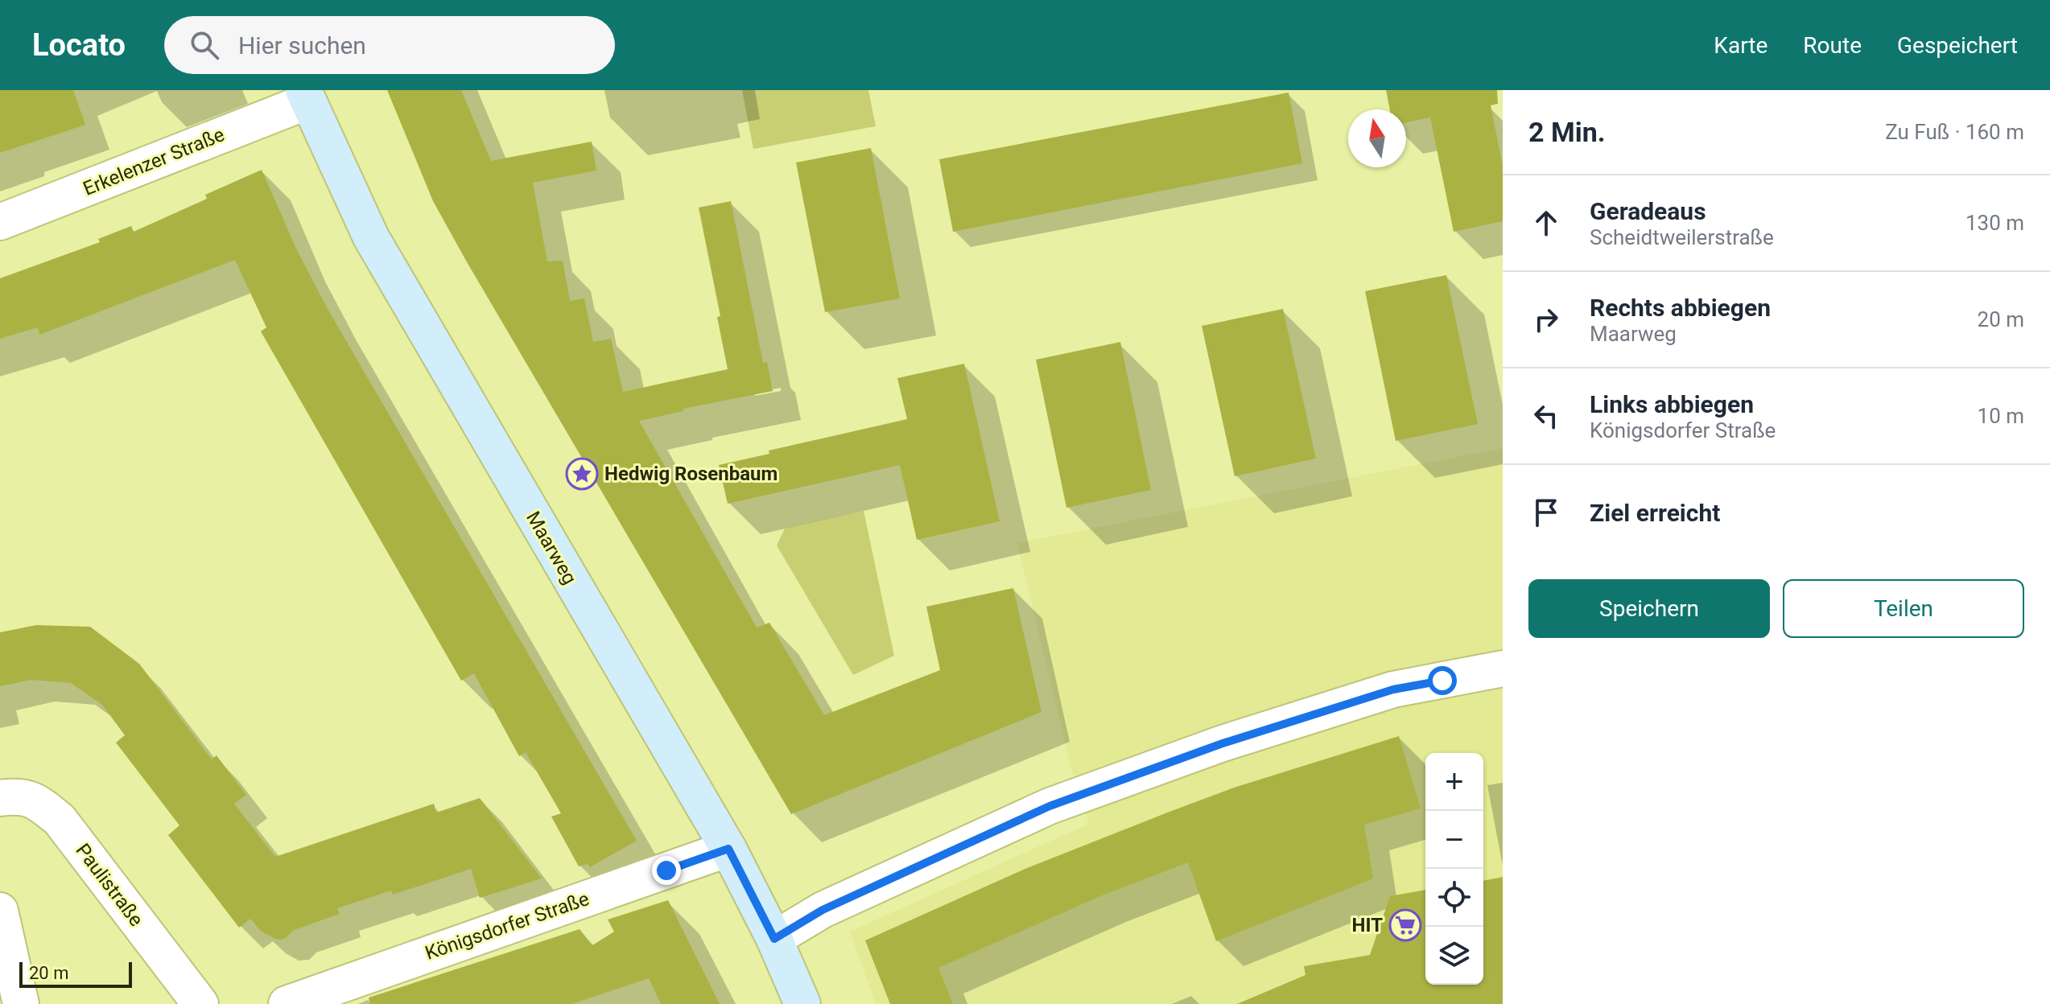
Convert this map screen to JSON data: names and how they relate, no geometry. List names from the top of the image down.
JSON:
{
  "streets": {
    "main road": ["Maarweg"],
    "street": ["Erkelenzer Straße", "Paulistraße", "Königsdorfer Straße"]
  },
  "crossings": [
    ["Erkelenzer Straße", "Maarweg"],
    ["Maarweg", "Königsdorfer Straße"]
  ],
  "places": {
    "place": ["Hedwig Rosenbaum"],
    "supermarket": ["HIT"]
  },
  "scale_bar": "20 m",
  "north": "top",
  "page": {
    "header": "Locato",
    "search": "Hier suchen",
    "nav": ["Karte", "Route", "Gespeichert"],
    "heading": ["2 Min.", "Zu Fuß · 160 m"],
    "list": [
      ["Geradeaus", "Scheidtweilerstraße", "130 m"],
      ["Rechts abbiegen", "Maarweg", "20 m"],
      ["Links abbiegen", "Königsdorfer Straße", "10 m"],
      "Ziel erreicht"
    ],
    "buttons": ["Speichern", "Teilen"],
    "map_buttons": ["+", "−"],
    "scale": "20 m"
  }
}
